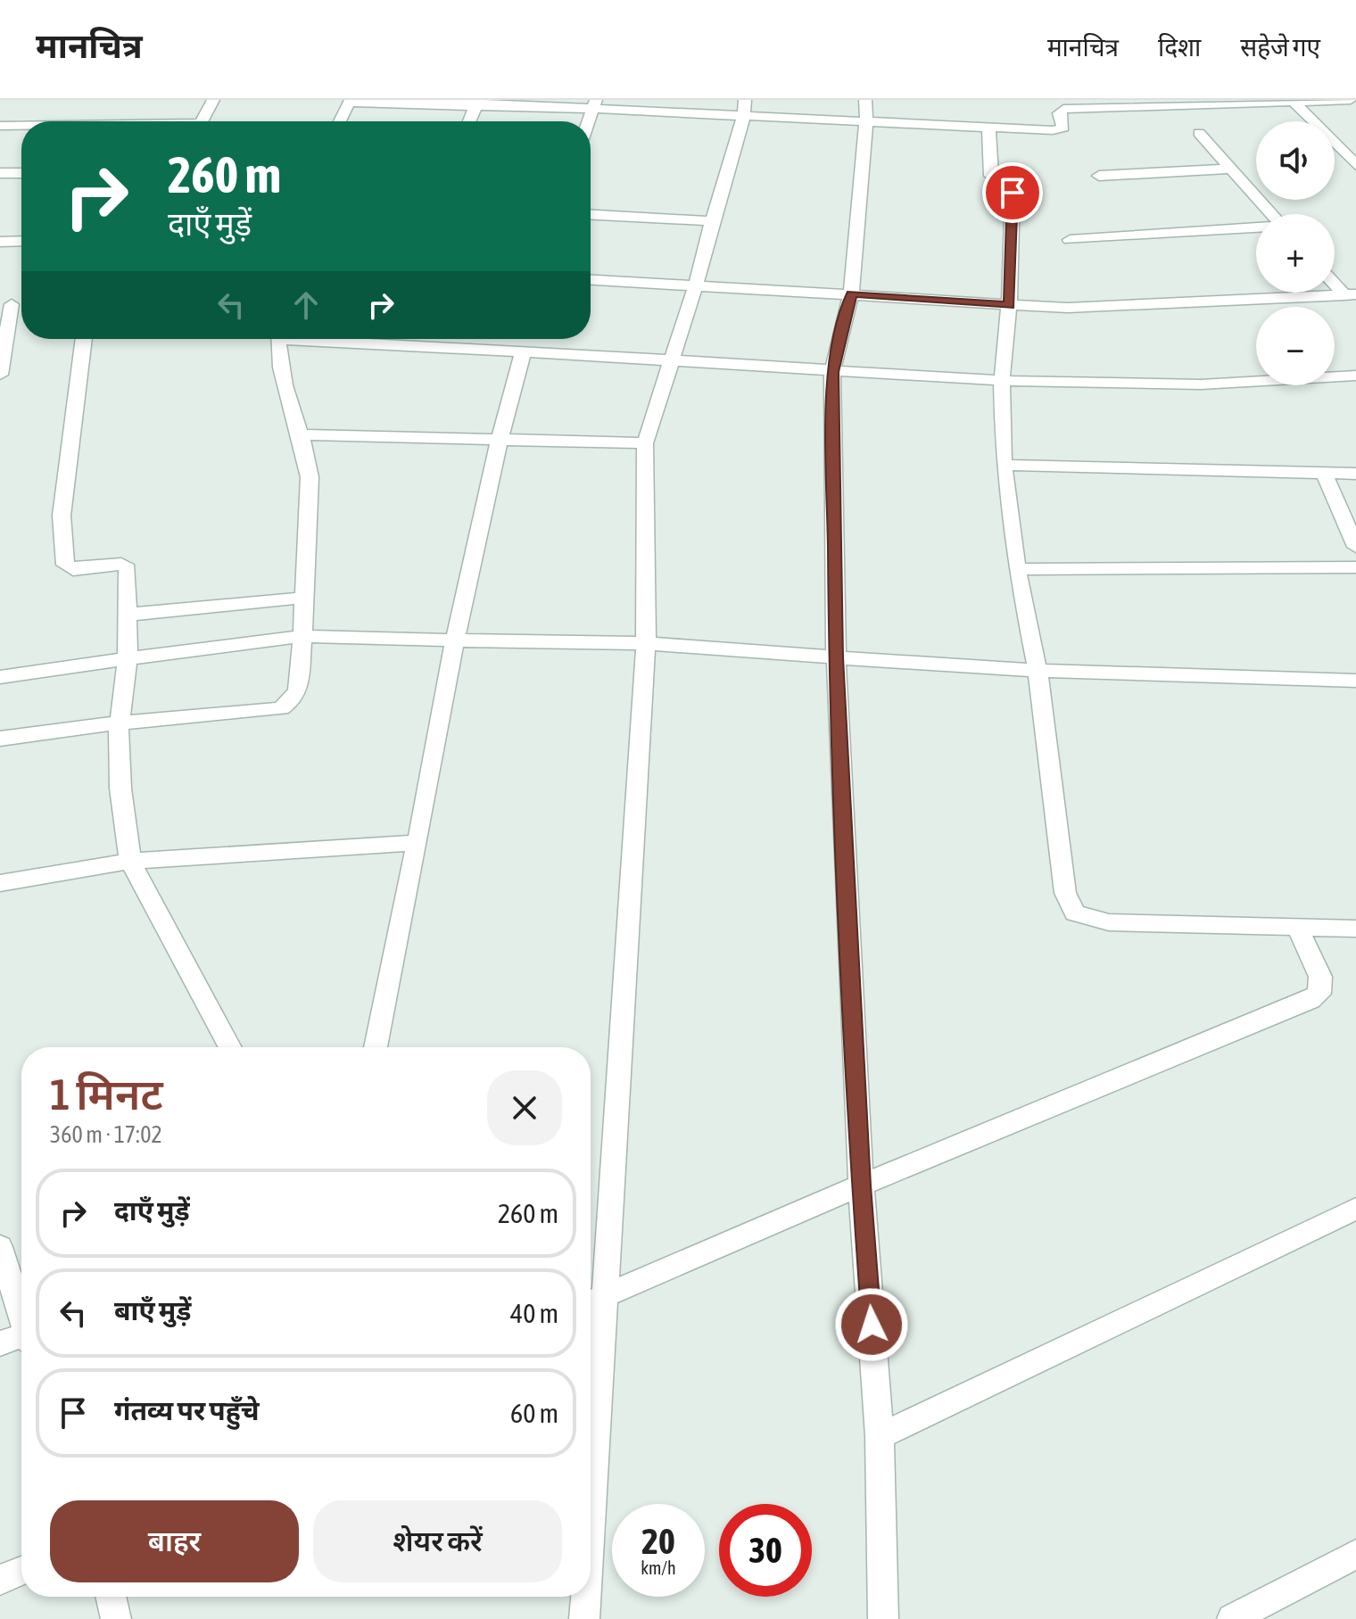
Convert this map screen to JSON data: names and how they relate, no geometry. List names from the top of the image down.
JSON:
{
  "page": {
    "header": "मानचित्र",
    "nav": ["मानचित्र", "दिशा", "सहेजे गए"],
    "map_buttons": ["+", "−"],
    "turn": ["260 m", "दाएँ मुड़ें"],
    "heading": ["1 मिनट", "360 m · 17:02"],
    "list": [
      {
        "name": "दाएँ मुड़ें",
        "value": "260 m"
      },
      {
        "name": "बाएँ मुड़ें",
        "value": "40 m"
      },
      {
        "name": "गंतव्य पर पहुँचे",
        "value": "60 m"
      }
    ],
    "buttons": ["बाहर", "शेयर करें"],
    "speed": "20 km/h",
    "limit": "30"
  }
}
